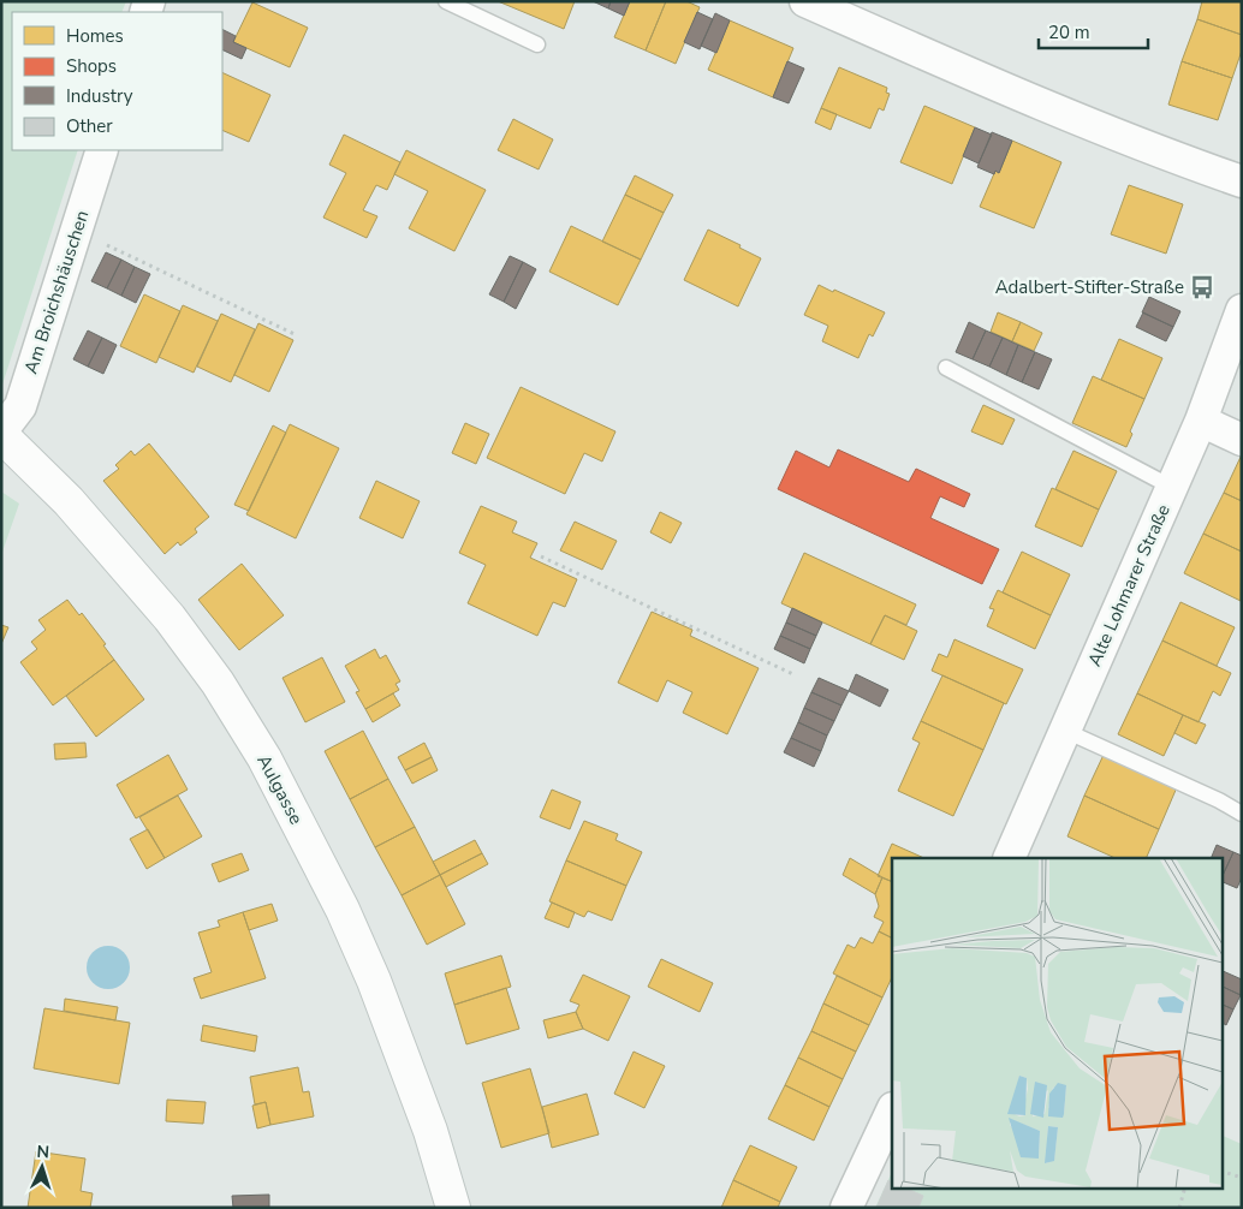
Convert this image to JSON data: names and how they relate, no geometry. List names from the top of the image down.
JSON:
{
  "streets": {
    "main road": ["Aulgasse"],
    "street": ["Am Broichshäuschen", "Alte Lohmarer Straße"]
  },
  "crossings": [
    ["Am Broichshäuschen", "Aulgasse"]
  ],
  "places": {
    "bus stop": ["Adalbert-Stifter-Straße"]
  },
  "legend": [
    "Homes",
    "Shops",
    "Industry",
    "Other"
  ],
  "scale_bar": "20 m",
  "north": "top"
}
